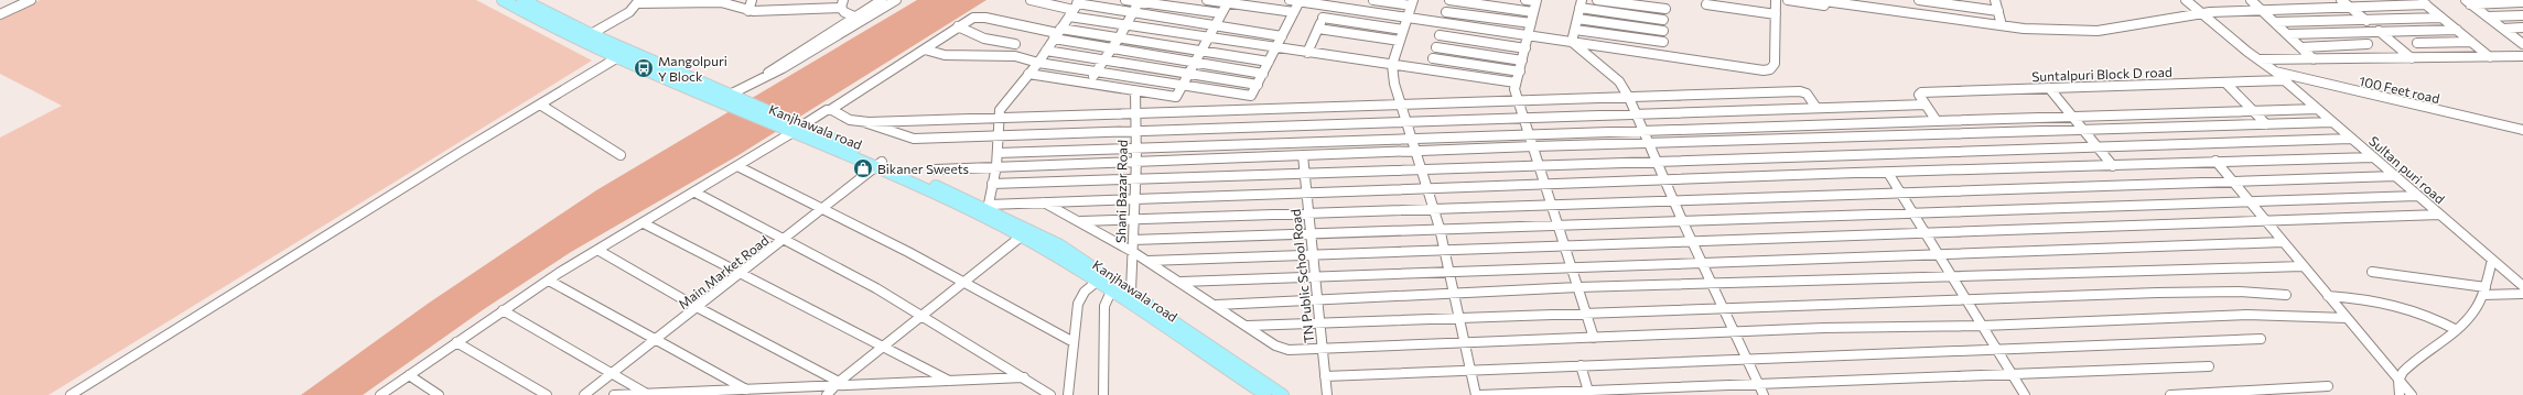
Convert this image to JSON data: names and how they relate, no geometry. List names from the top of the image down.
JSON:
{
  "streets": {
    "main road": ["Kanjhawala road"],
    "street": [
      "Suntalpuri Block D road",
      "100 Feet road",
      "Sultan puri road",
      "Shani Bazar Road",
      "Main Market Road",
      "TN Public School Road"
    ]
  },
  "crossings": [
    ["Suntalpuri Block D road", "Sultan puri road"],
    ["100 Feet road", "Sultan puri road"],
    ["Kanjhawala road", "Shani Bazar Road"],
    ["Kanjhawala road", "Main Market Road"]
  ],
  "places": {
    "bus stop": ["Mangolpuri Y Block"],
    "shop": ["Bikaner Sweets"]
  }
}
